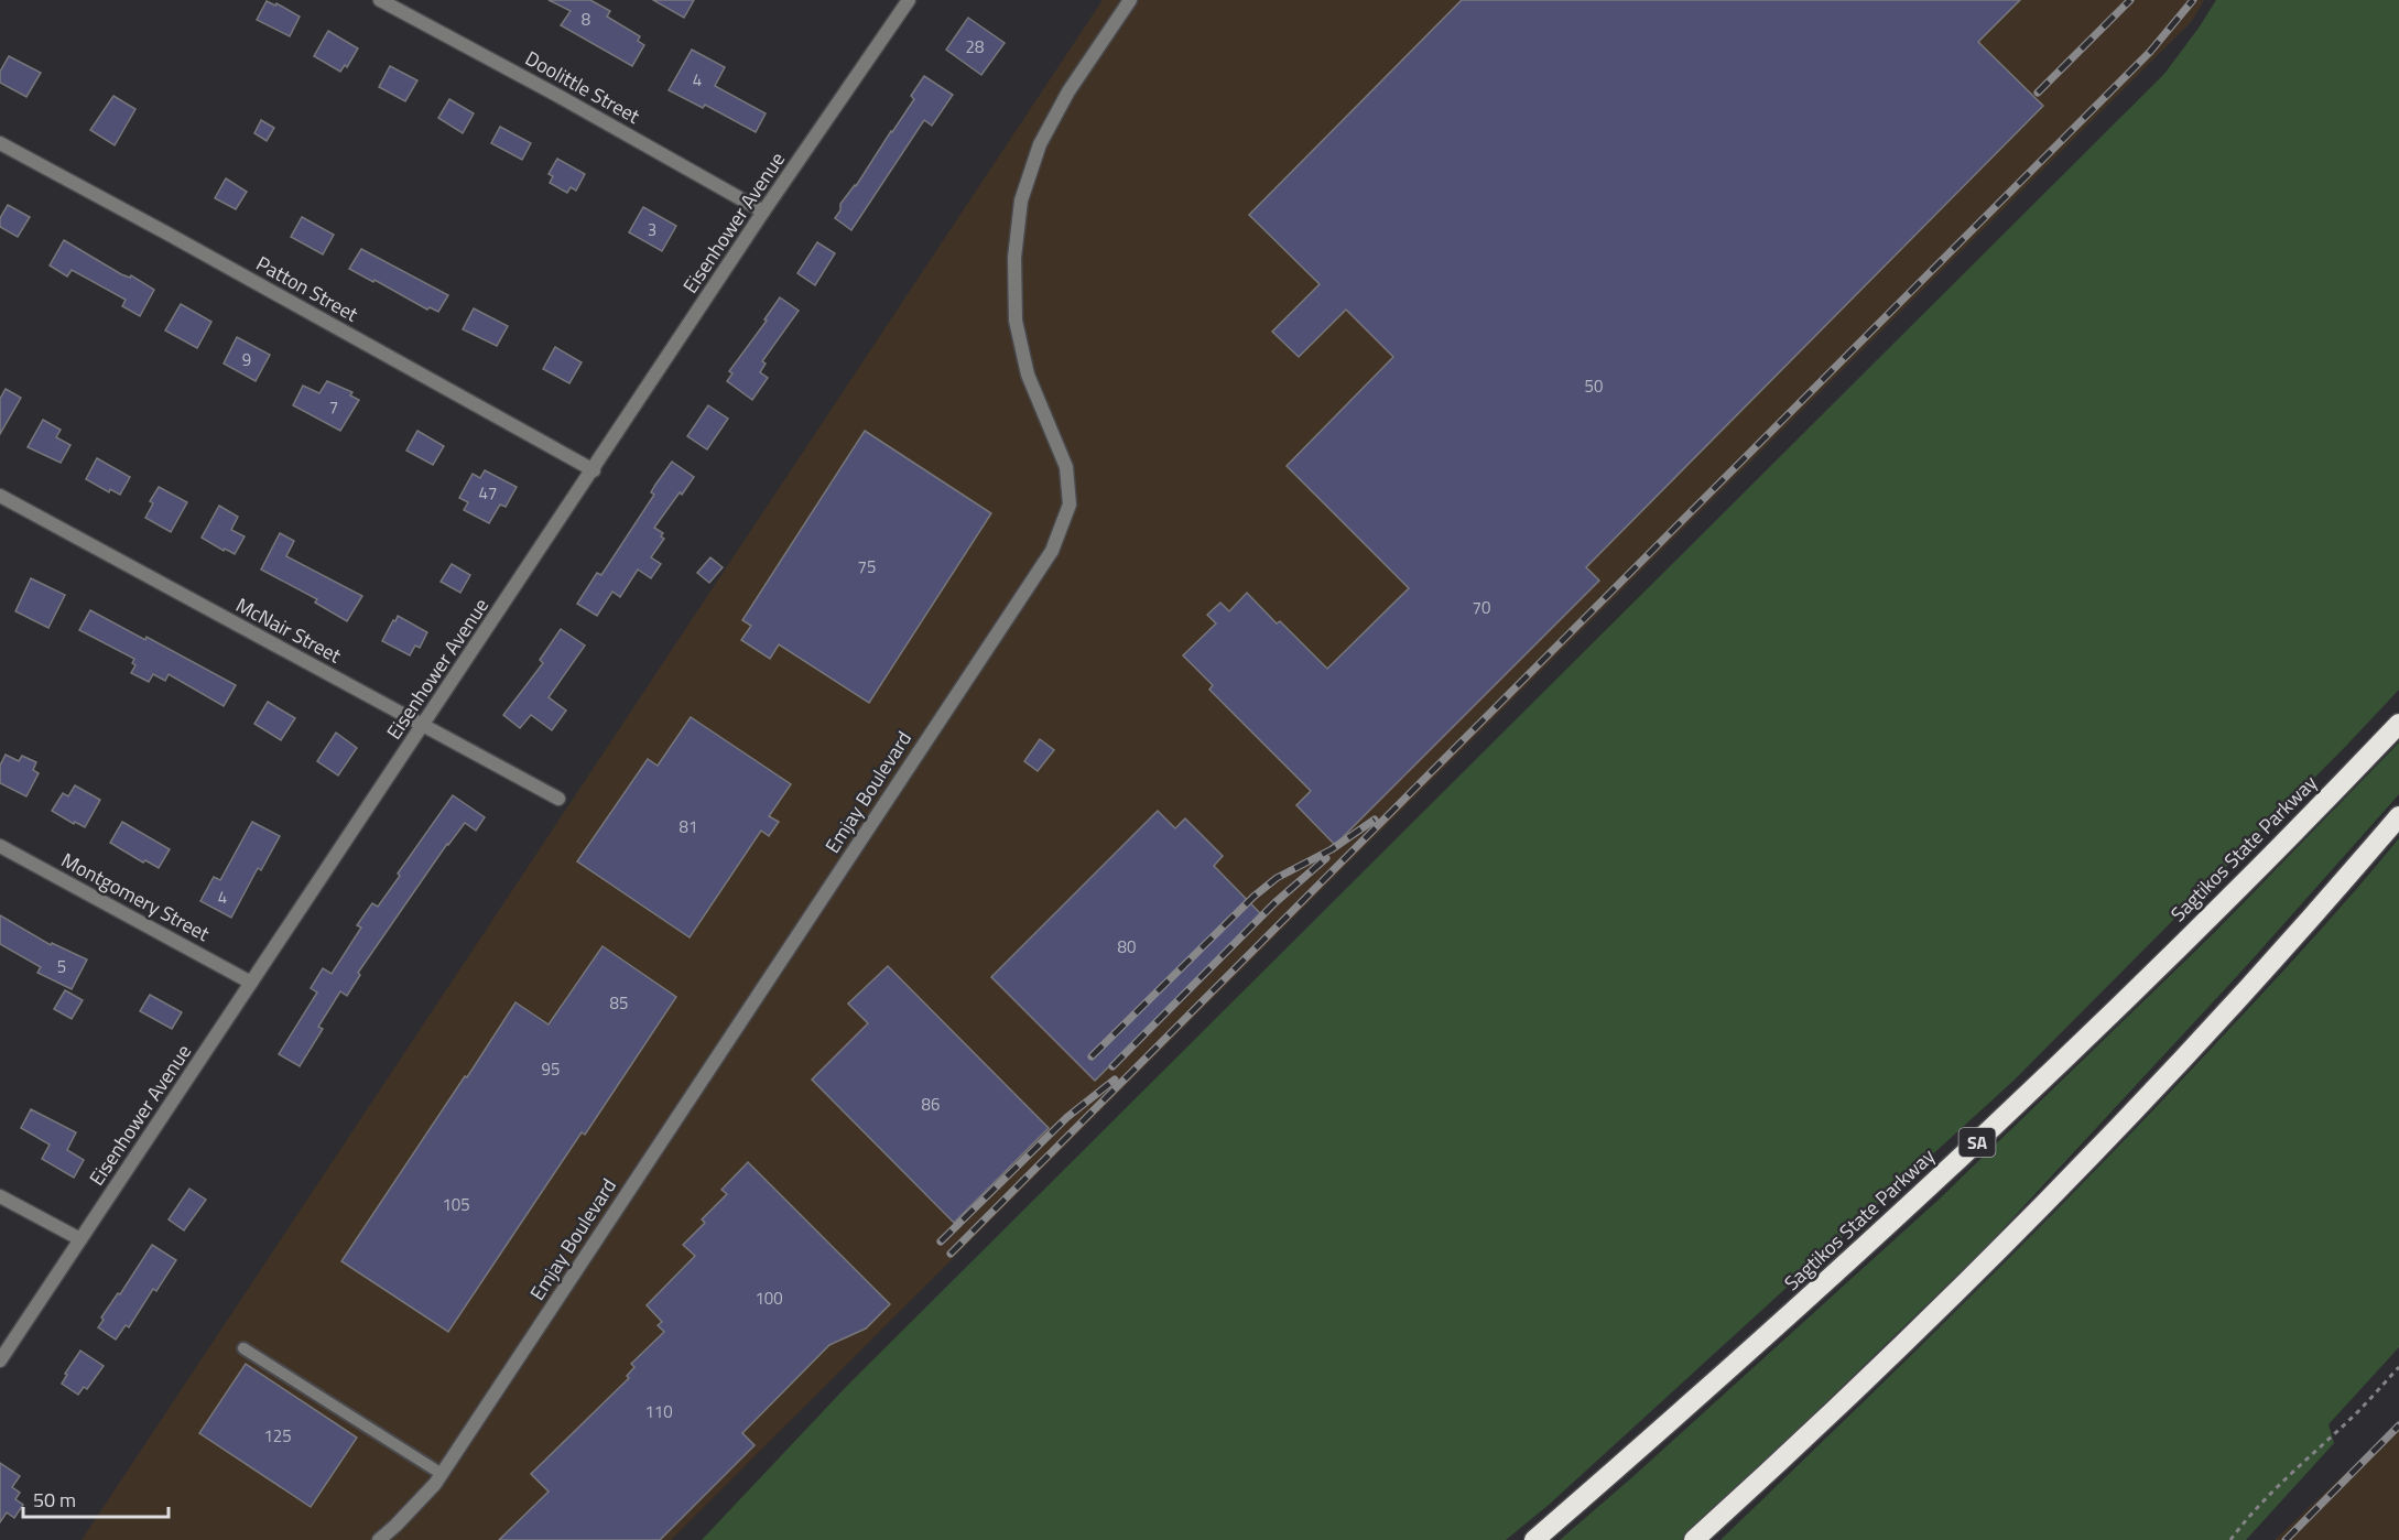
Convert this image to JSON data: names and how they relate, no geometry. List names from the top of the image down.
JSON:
{
  "streets": {
    "highway": ["Sagtikos State Parkway", "SA"],
    "street": [
      "Doolittle Street",
      "Eisenhower Avenue",
      "Patton Street",
      "McNair Street",
      "Emjay Boulevard",
      "Montgomery Street"
    ]
  },
  "crossings": [
    ["Doolittle Street", "Eisenhower Avenue"],
    ["Eisenhower Avenue", "Patton Street"],
    ["Eisenhower Avenue", "McNair Street"],
    ["Eisenhower Avenue", "Montgomery Street"]
  ],
  "house_numbers": [
    "8",
    "28",
    "4",
    "3",
    "9",
    "50",
    "7",
    "47",
    "75",
    "70",
    "81",
    "4",
    "80",
    "5",
    "85",
    "95",
    "86",
    "105",
    "100",
    "110",
    "125"
  ],
  "scale_bar": "50 m"
}
